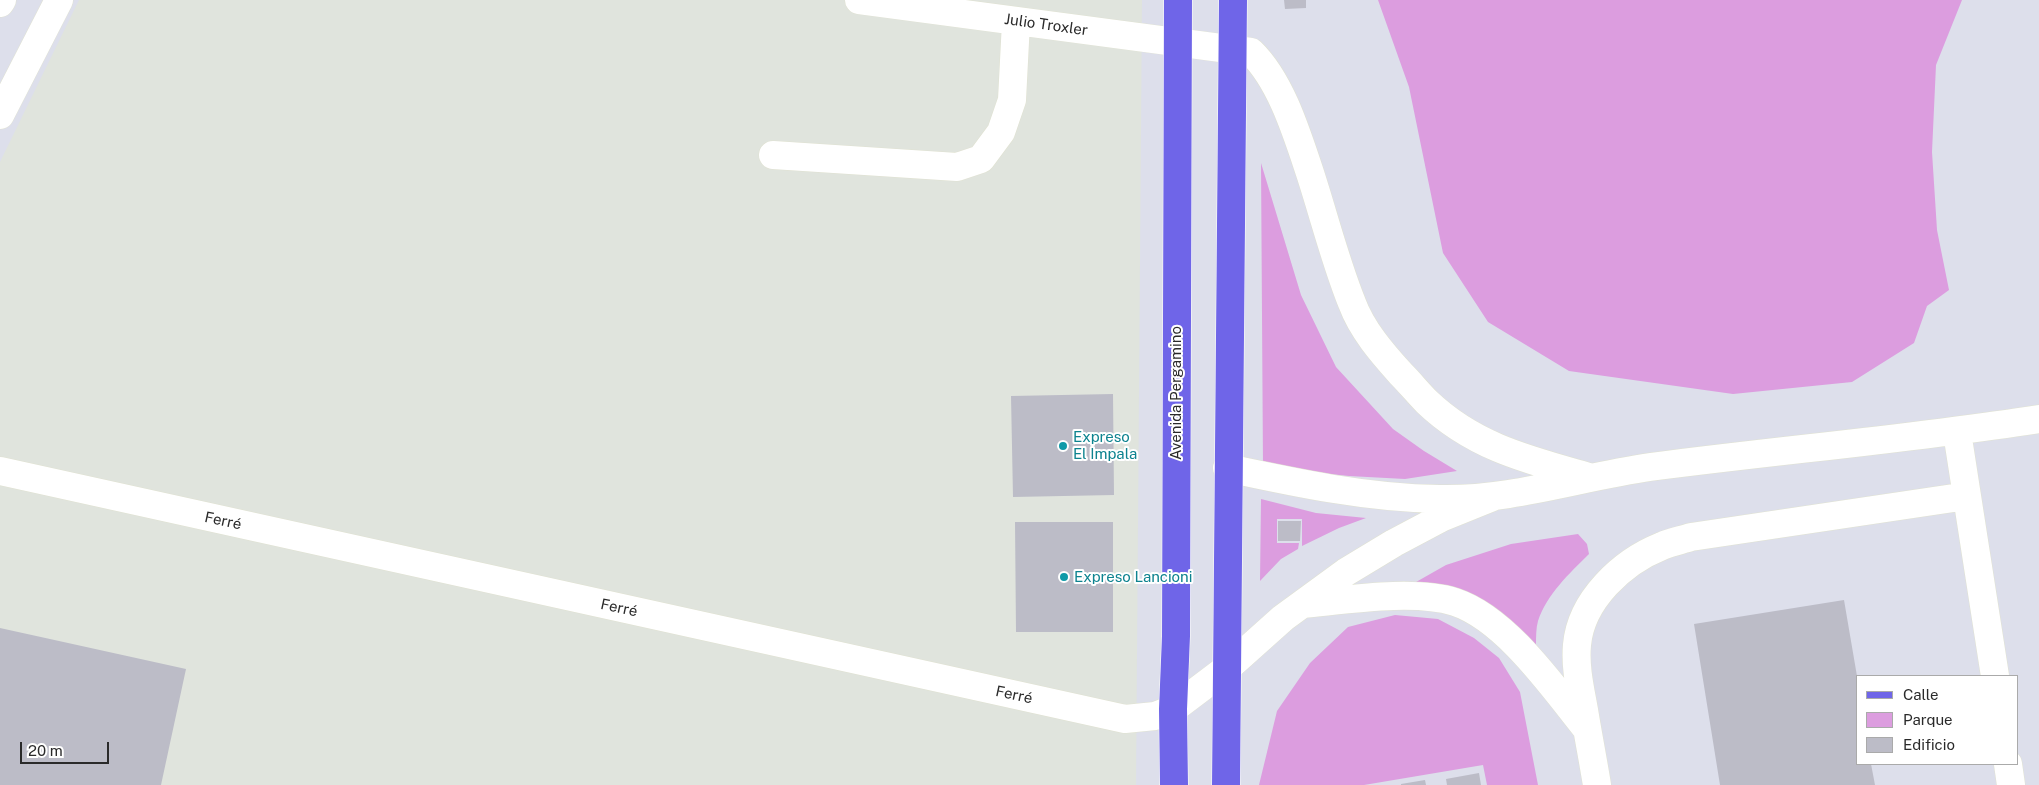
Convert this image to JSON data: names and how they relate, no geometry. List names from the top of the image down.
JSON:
{
  "streets": {
    "main road": ["Avenida Pergamino"],
    "street": ["Julio Troxler", "Ferré"]
  },
  "crossings": [
    ["Julio Troxler", "Avenida Pergamino"],
    ["Avenida Pergamino", "Ferré"]
  ],
  "places": ["Expreso El Impala", "Expreso Lancioni"],
  "legend": ["Calle", "Parque", "Edificio"],
  "scale_bar": "20 m"
}
